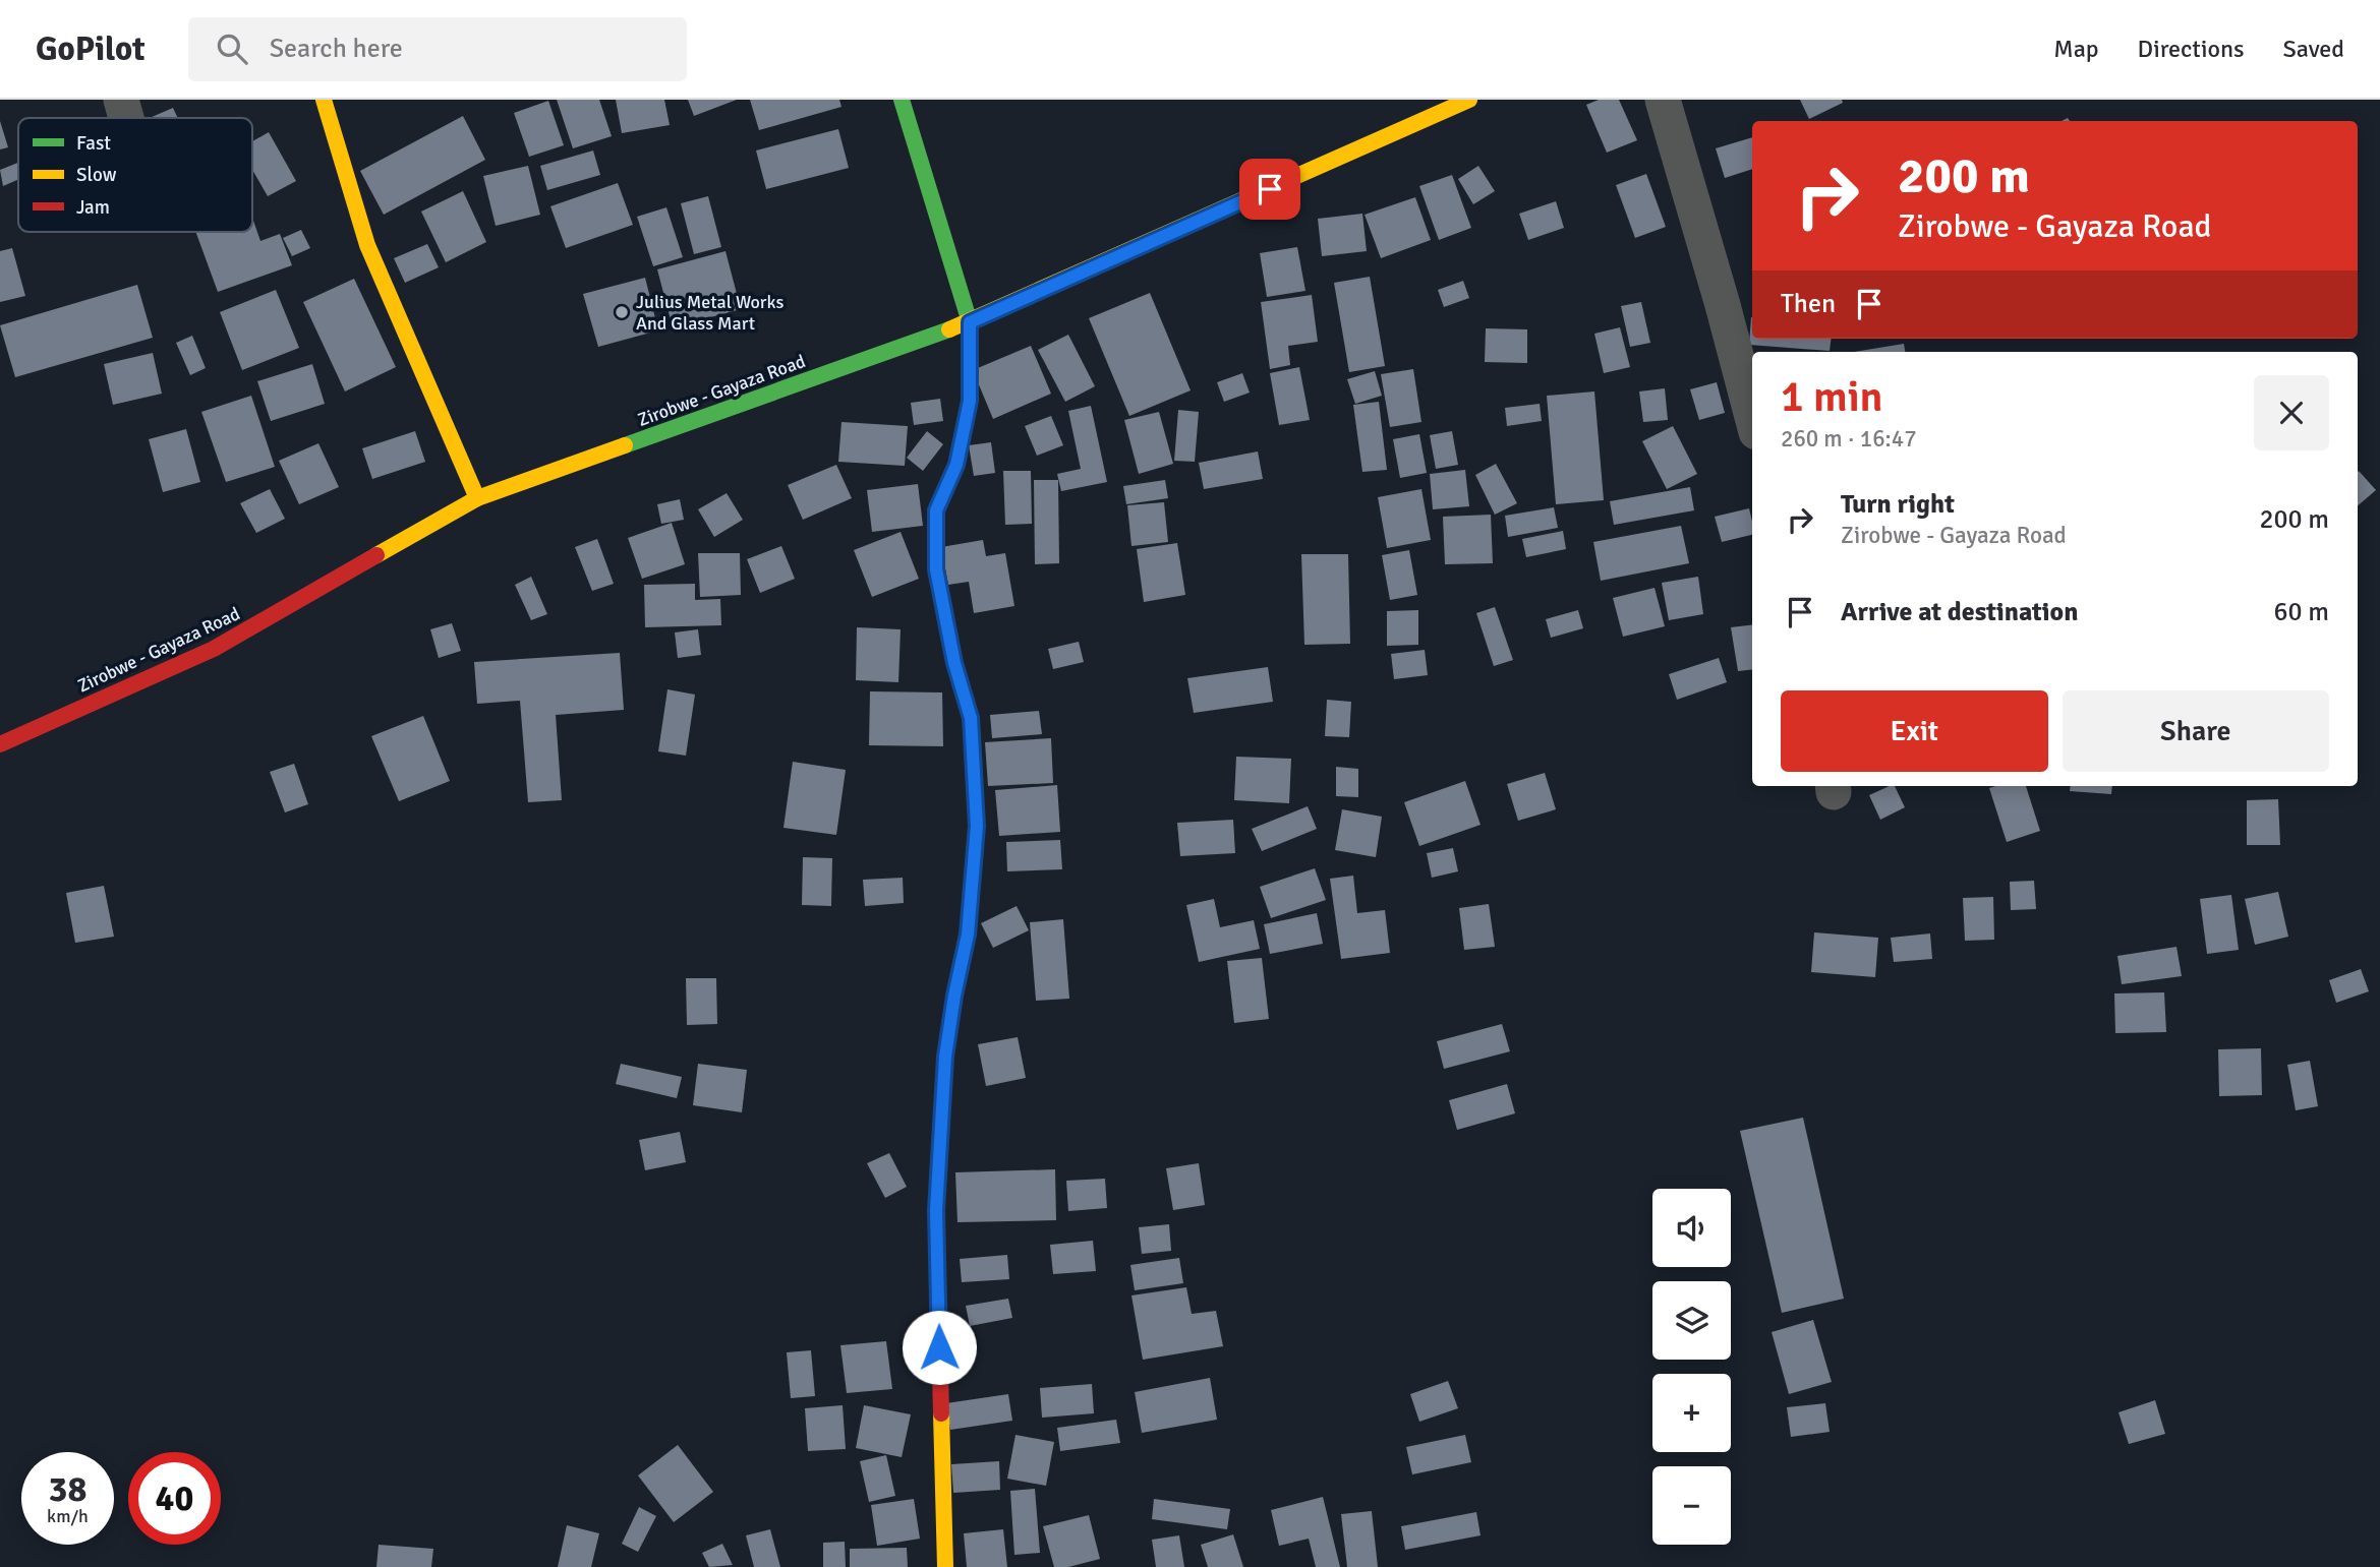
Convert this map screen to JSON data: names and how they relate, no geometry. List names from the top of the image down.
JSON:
{
  "streets": {
    "street": ["Zirobwe - Gayaza Road"]
  },
  "places": ["Julius Metal Works And Glass Mart"],
  "legend": ["Fast", "Slow", "Jam"],
  "page": {
    "header": "GoPilot",
    "search": "Search here",
    "nav": ["Map", "Directions", "Saved"],
    "turn": ["200 m", "Zirobwe - Gayaza Road"],
    "then": "Then",
    "heading": ["1 min", "260 m · 16:47"],
    "list": [
      {
        "name": "Turn right",
        "note": "Zirobwe - Gayaza Road",
        "value": "200 m"
      },
      {
        "name": "Arrive at destination",
        "value": "60 m"
      }
    ],
    "buttons": ["Exit", "Share"],
    "map_buttons": ["+", "−"],
    "speed": "38 km/h",
    "limit": "40"
  }
}
